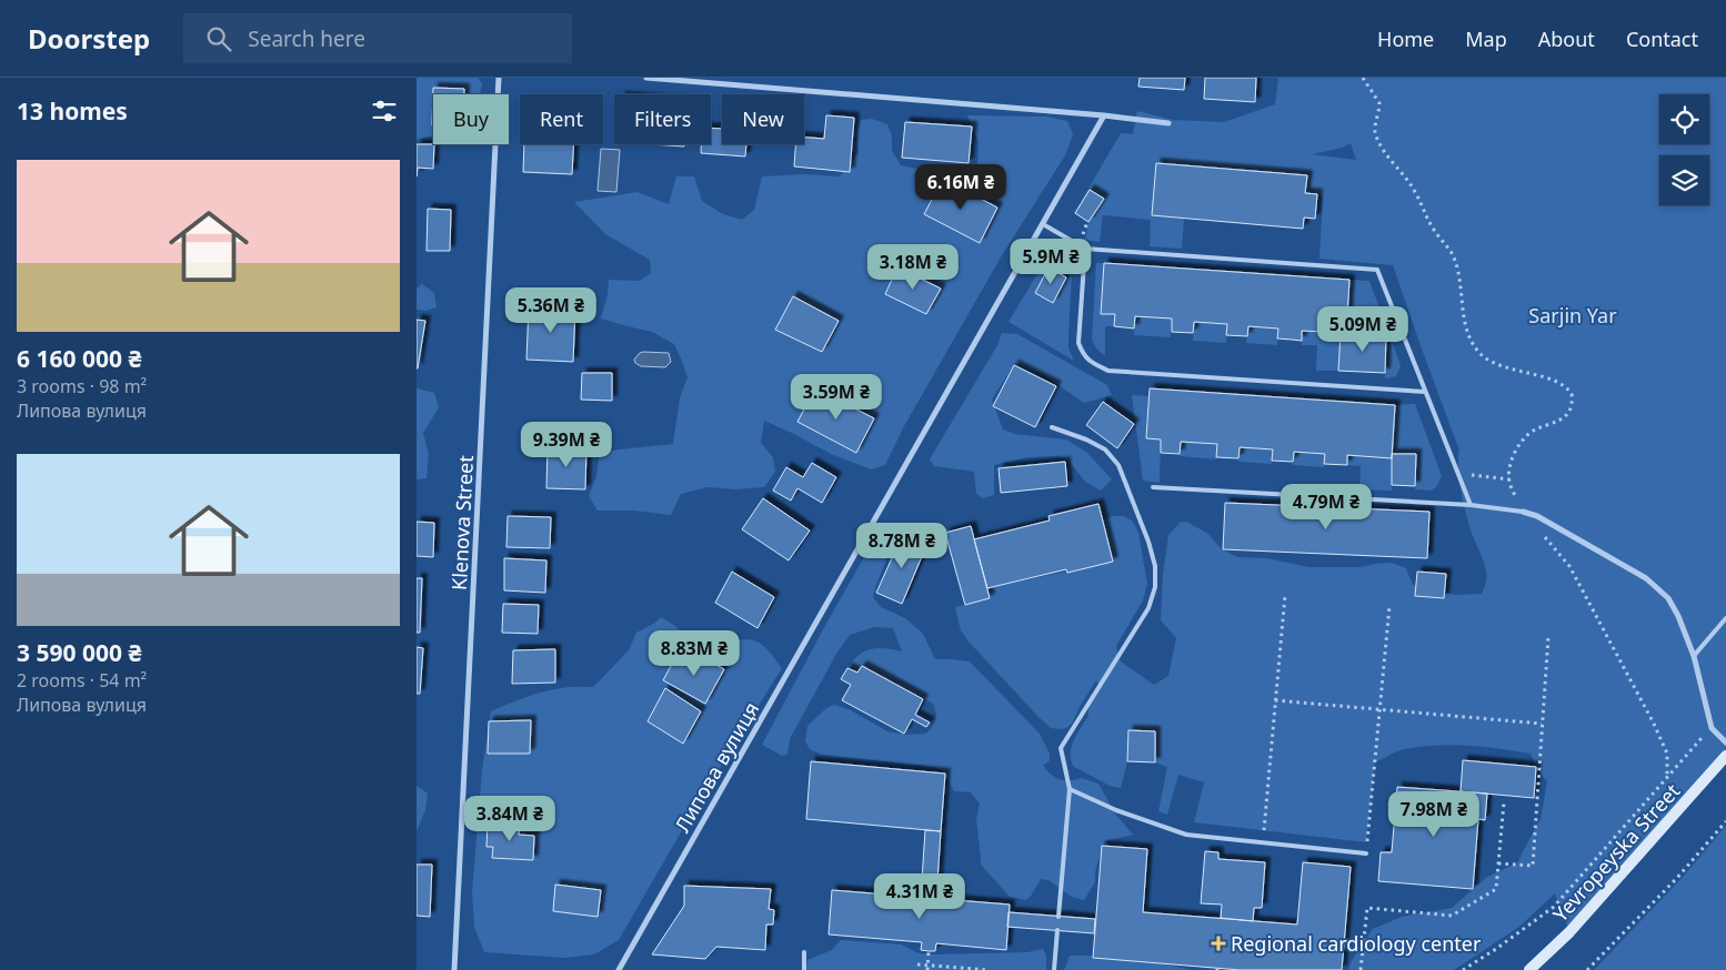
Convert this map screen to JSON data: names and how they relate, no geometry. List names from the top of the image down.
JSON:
{
  "streets": {
    "main road": ["Yevropeyska Street"],
    "street": ["Klenova Street", "Липова вулиця"]
  },
  "parks": ["Sarjin Yar"],
  "places": {
    "health": ["Regional cardiology center"]
  },
  "page": {
    "header": "Doorstep",
    "search": "Search here",
    "nav": [
      "Home",
      "Map",
      "About",
      "Contact"
    ],
    "heading": "13 homes",
    "chip": [
      "Buy",
      "Rent",
      "Filters",
      "New"
    ],
    "list": [
      {
        "name": "6 160 000 ₴",
        "note": "3 rooms · 98 m² · Липова вулиця"
      },
      {
        "name": "3 590 000 ₴",
        "note": "2 rooms · 54 m² · Липова вулиця"
      }
    ],
    "price": [
      "6.16M ₴",
      "5.9M ₴",
      "3.18M ₴",
      "5.36M ₴",
      "5.09M ₴",
      "3.59M ₴",
      "9.39M ₴",
      "4.79M ₴",
      "8.78M ₴",
      "8.83M ₴",
      "7.98M ₴",
      "3.84M ₴",
      "4.31M ₴"
    ]
  }
}
